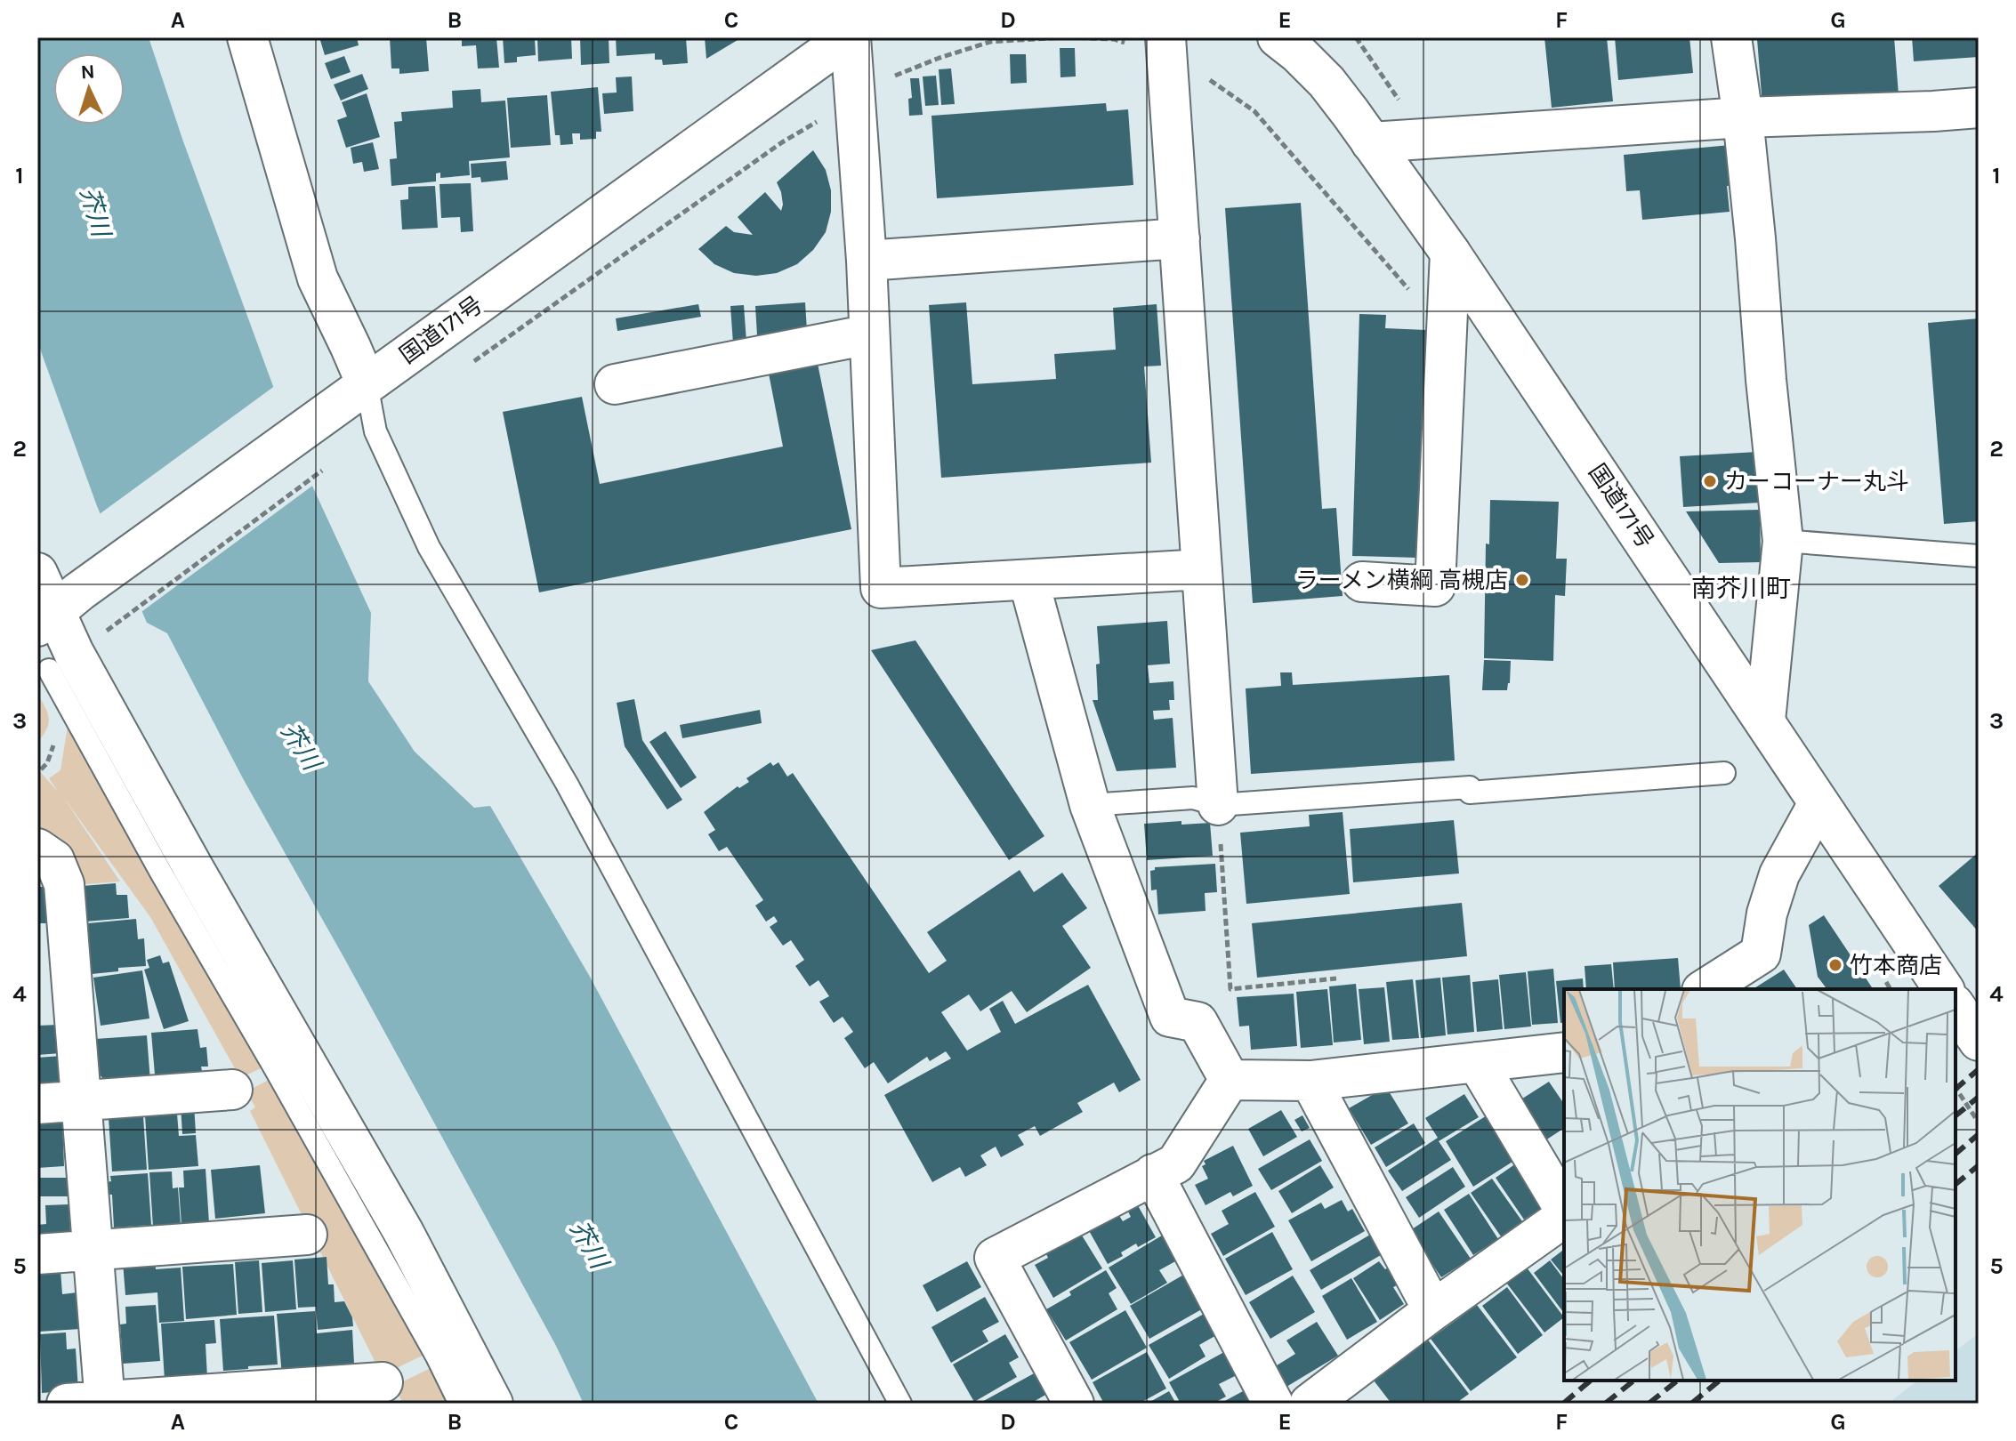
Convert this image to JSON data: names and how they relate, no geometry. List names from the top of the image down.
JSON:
{
  "streets": {
    "main road": ["国道171号"]
  },
  "districts": ["南芥川町"],
  "water": ["芥川"],
  "places": ["カーコーナー丸斗", "ラーメン横綱 高槻店", "竹本商店"],
  "north": "top",
  "grid": {
    "columns": [
      "A",
      "B",
      "C",
      "D",
      "E",
      "F",
      "G"
    ],
    "rows": [
      "1",
      "2",
      "3",
      "4",
      "5"
    ]
  }
}
